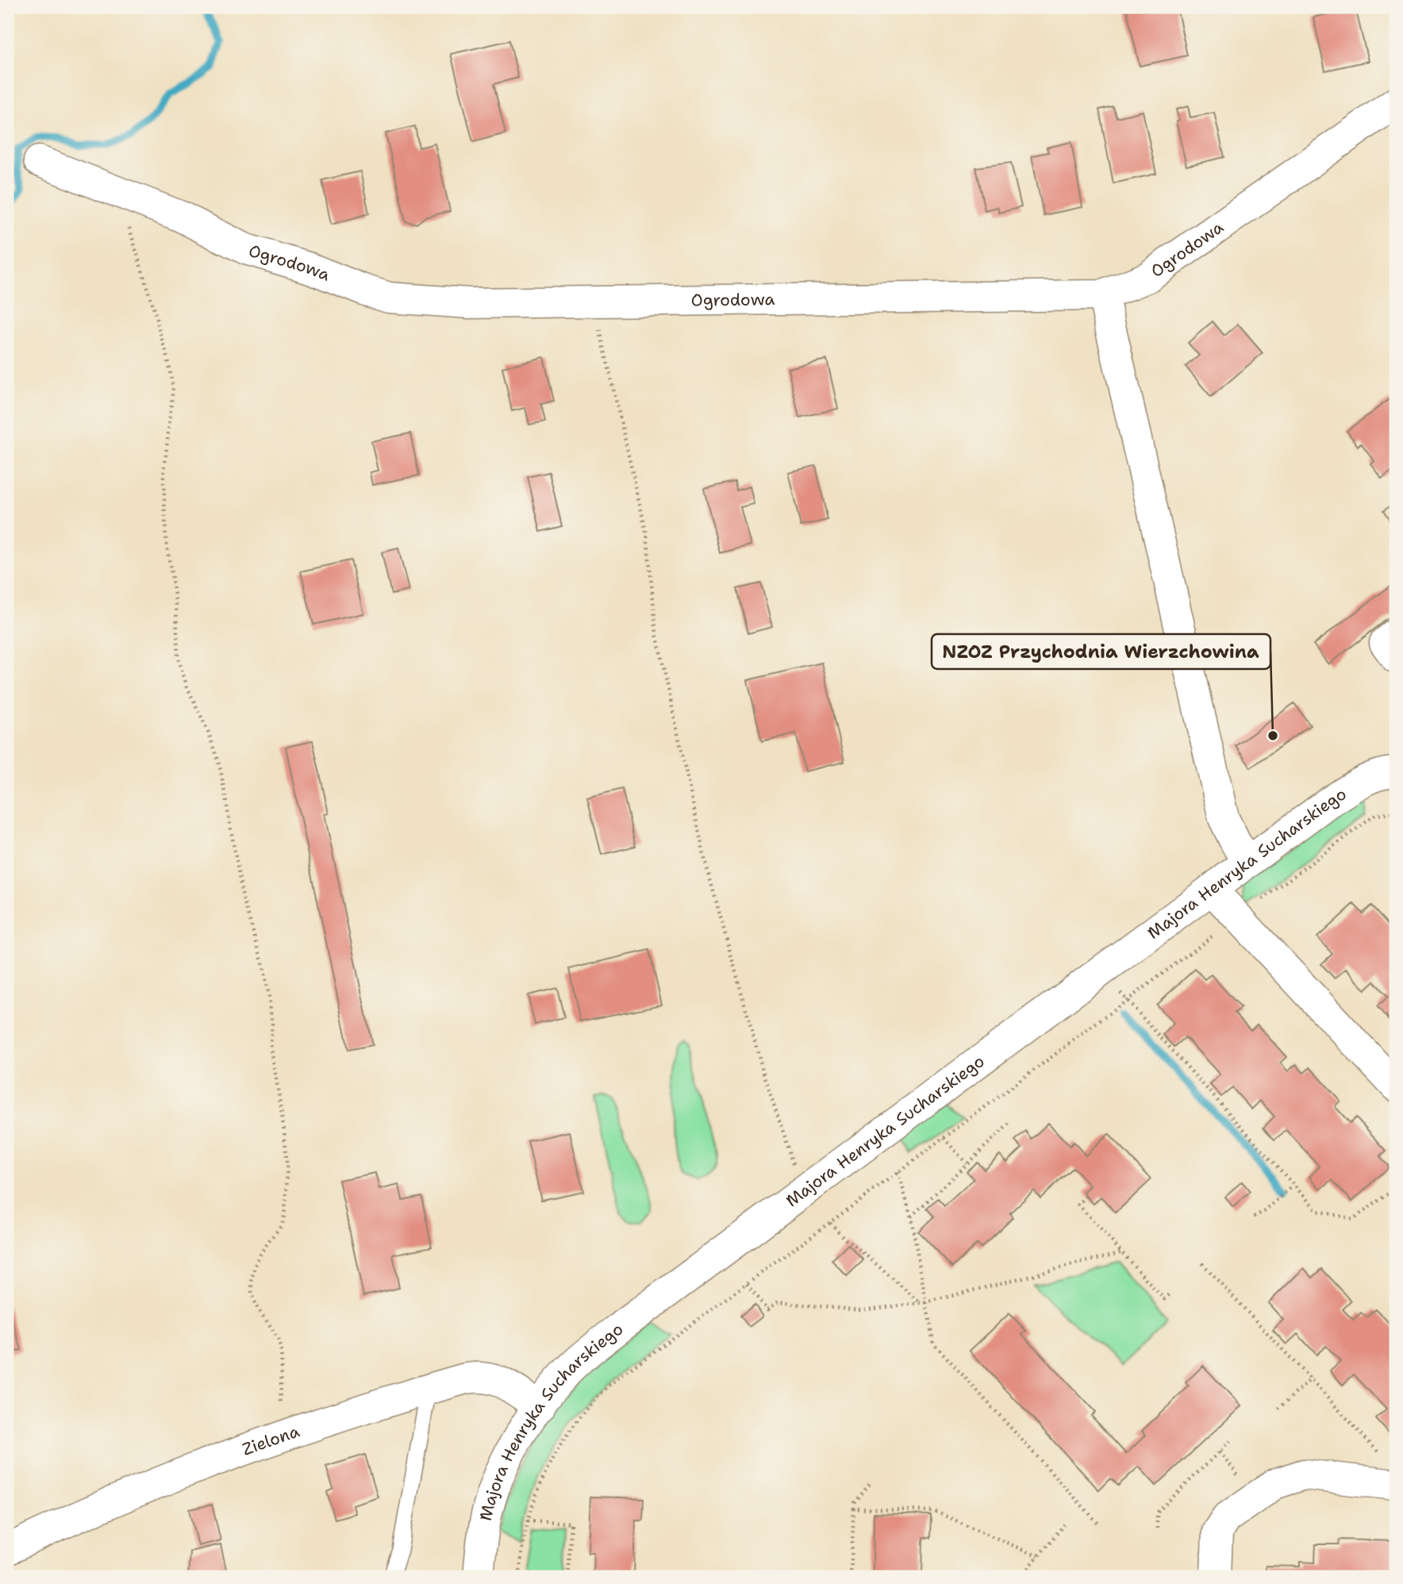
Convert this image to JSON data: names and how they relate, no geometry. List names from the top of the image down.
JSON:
{
  "streets": {
    "street": ["Ogrodowa", "Majora Henryka Sucharskiego", "Zielona"]
  },
  "crossings": [
    ["Majora Henryka Sucharskiego", "Zielona"]
  ],
  "places": ["NZOZ Przychodnia Wierzchowina"]
}
